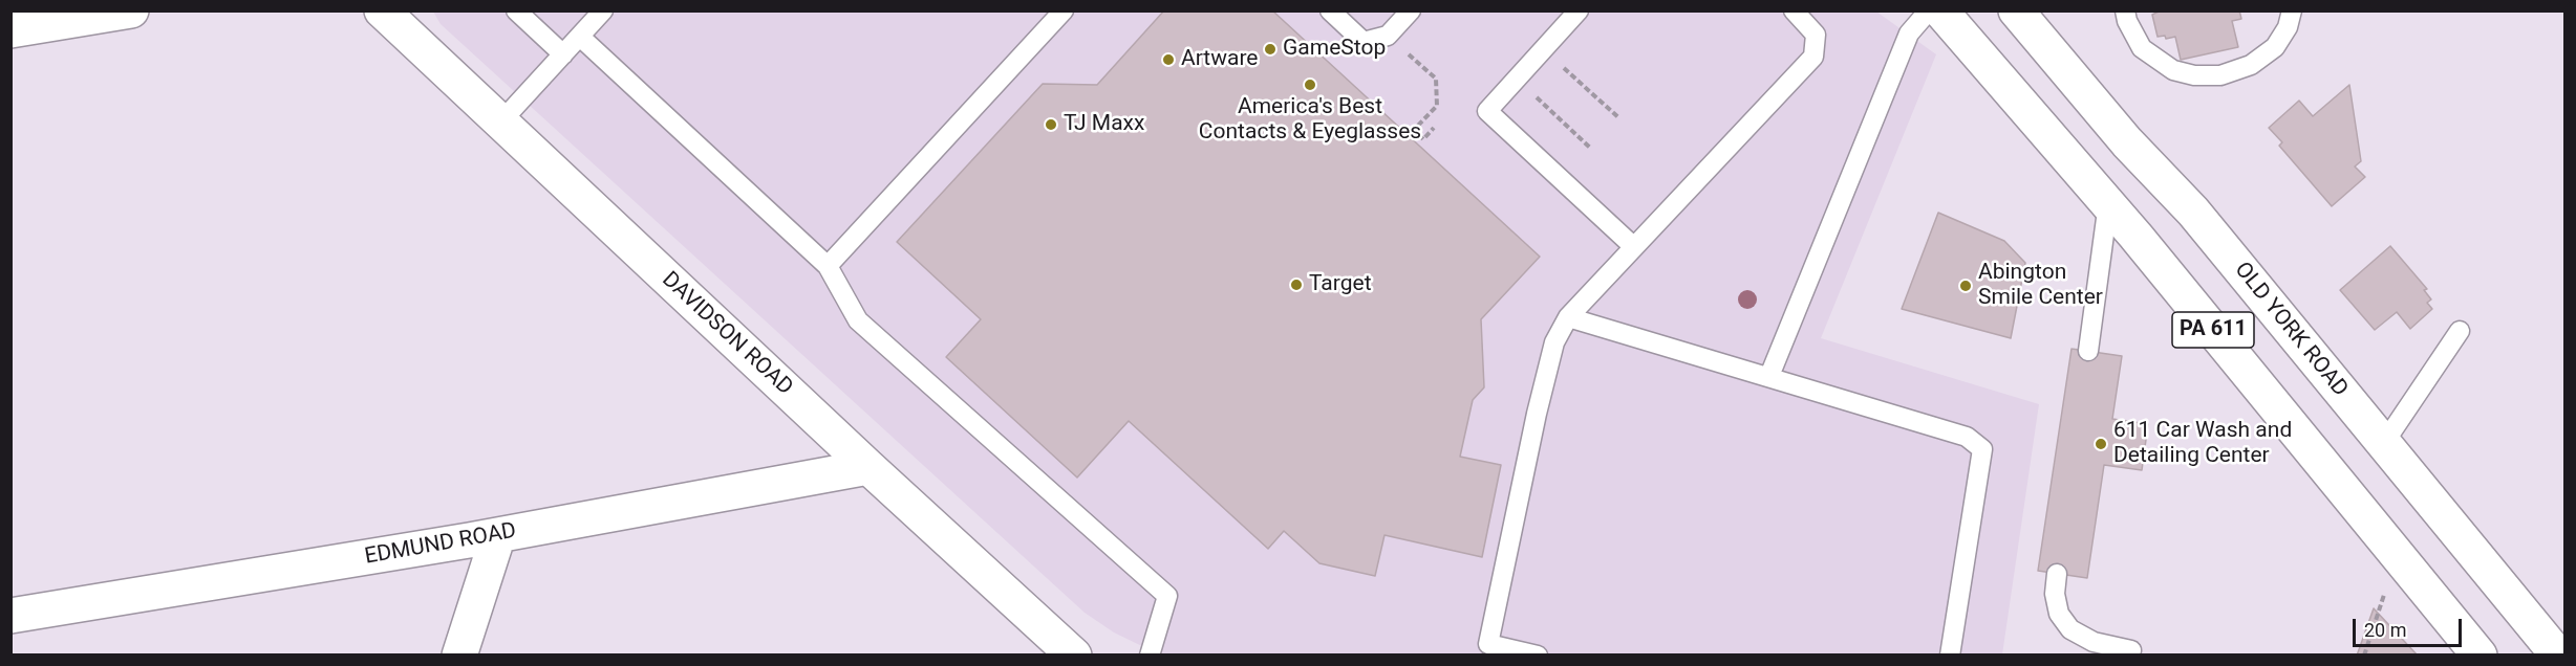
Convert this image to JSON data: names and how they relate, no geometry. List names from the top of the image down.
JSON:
{
  "streets": {
    "main road": [
      "PA 611",
      "OLD YORK ROAD",
      "DAVIDSON ROAD",
      "EDMUND ROAD"
    ]
  },
  "crossings": [
    ["DAVIDSON ROAD", "EDMUND ROAD"]
  ],
  "places": [
    "GameStop",
    "Artware",
    "America's Best Contacts & Eyeglasses",
    "TJ Maxx",
    "Target",
    "Abington Smile Center",
    "611 Car Wash and Detailing Center"
  ],
  "scale_bar": "20 m"
}
